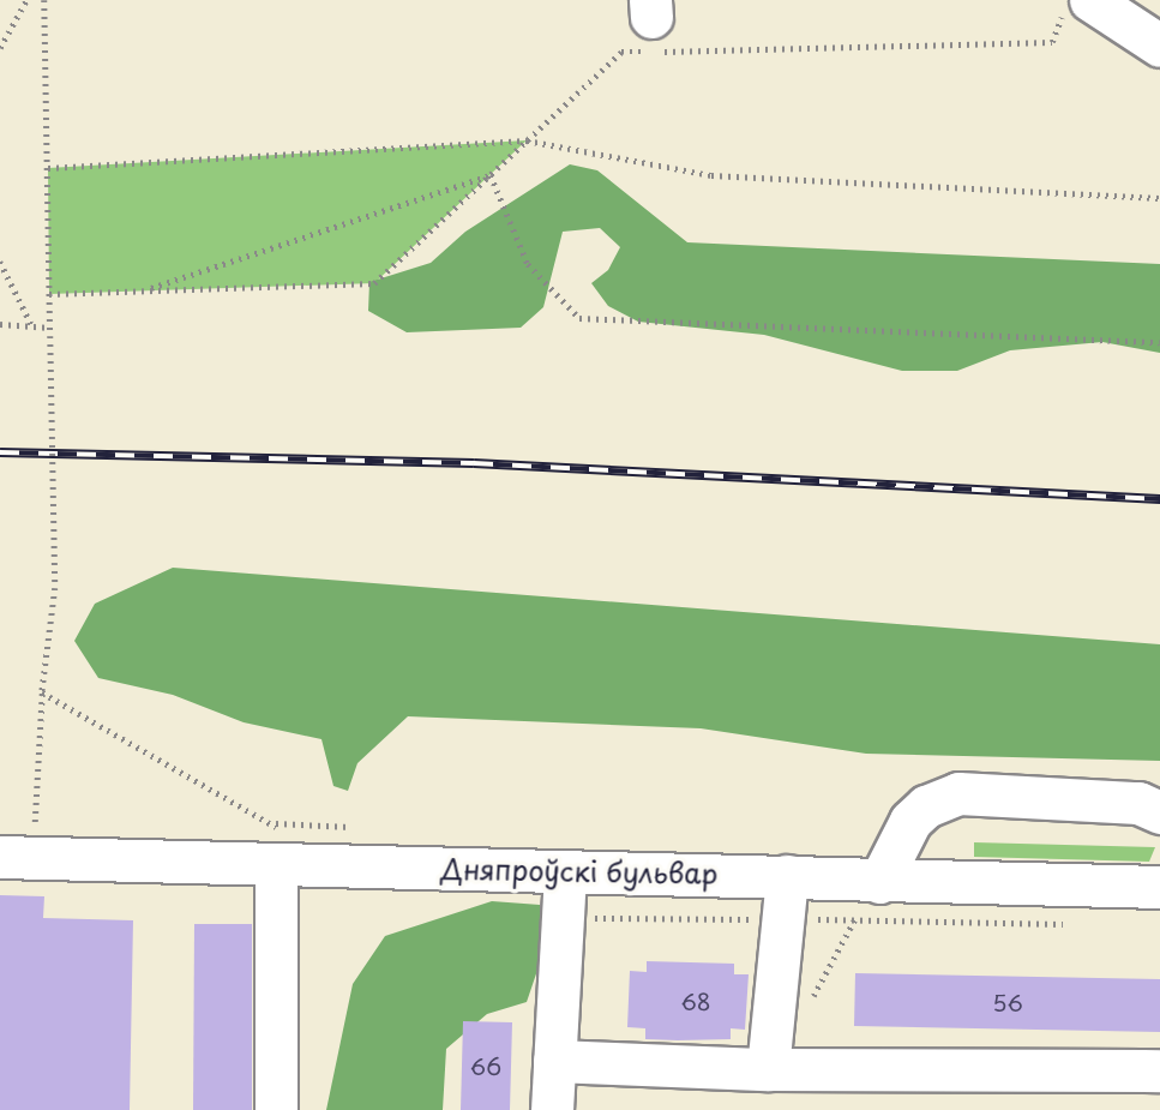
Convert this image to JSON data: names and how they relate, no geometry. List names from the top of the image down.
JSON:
{
  "streets": {
    "street": ["Дняпроўскі бульвар"]
  },
  "house_numbers": ["68", "56", "66"]
}
